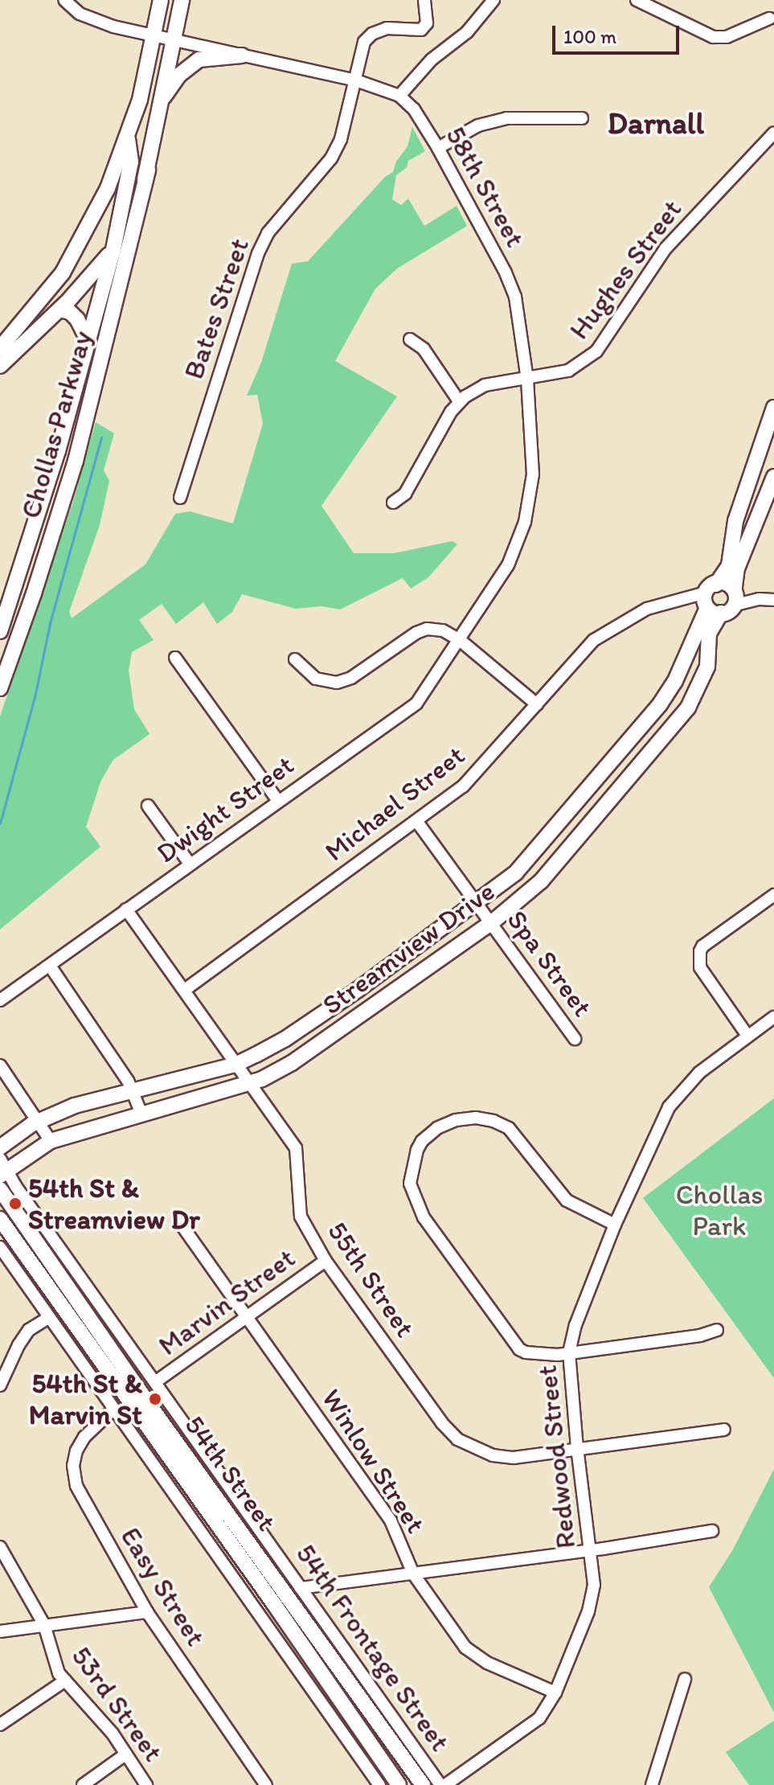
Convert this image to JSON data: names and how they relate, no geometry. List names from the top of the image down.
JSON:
{
  "streets": {
    "main road": ["Chollas Parkway", "Streamview Drive", "54th Street"],
    "street": [
      "58th Street",
      "Hughes Street",
      "Bates Street",
      "Michael Street",
      "Dwight Street",
      "Spa Street",
      "55th Street",
      "Marvin Street",
      "Redwood Street",
      "Winlow Street",
      "Easy Street",
      "54th Frontage Street",
      "53rd Street"
    ]
  },
  "crossings": [
    ["58th Street", "Hughes Street"],
    ["58th Street", "Bates Street"],
    ["58th Street", "Dwight Street"],
    ["Michael Street", "Streamview Drive"],
    ["Michael Street", "Spa Street"],
    ["Michael Street", "55th Street"],
    ["Dwight Street", "55th Street"],
    ["Streamview Drive", "Spa Street"],
    ["Streamview Drive", "55th Street"],
    ["Streamview Drive", "54th Frontage Street"],
    ["55th Street", "Marvin Street"],
    ["55th Street", "Redwood Street"],
    ["Marvin Street", "Winlow Street"],
    ["Marvin Street", "54th Frontage Street"],
    ["Redwood Street", "Winlow Street"],
    ["Redwood Street", "54th Frontage Street"]
  ],
  "districts": ["Darnall"],
  "parks": ["Chollas Park"],
  "places": ["54th St & Streamview Dr", "54th St & Marvin St"],
  "scale_bar": "100 m"
}
